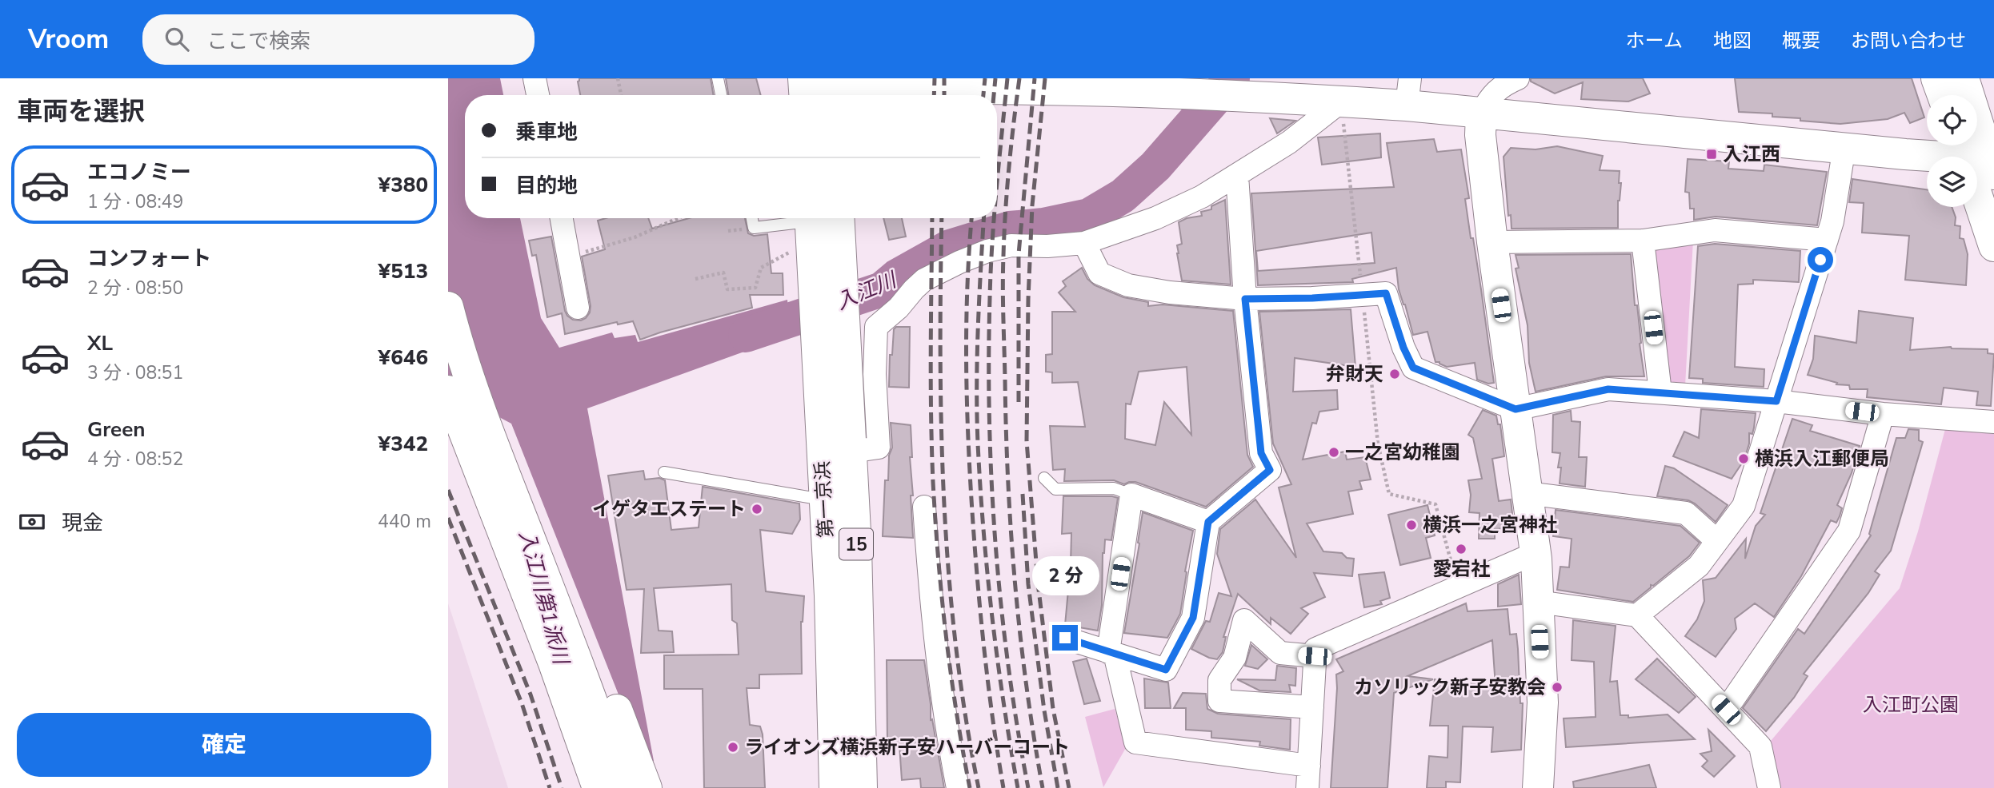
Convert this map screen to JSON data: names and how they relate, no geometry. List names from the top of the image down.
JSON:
{
  "streets": {
    "main road": ["第一京浜", "15"]
  },
  "water": ["入江川", "入江川第1派川"],
  "parks": ["入江町公園"],
  "places": {
    "transit": ["入江西"],
    "other": [
      "弁財天",
      "一之宮幼稚園",
      "横浜入江郵便局",
      "イゲタエステート",
      "横浜一之宮神社",
      "愛宕社",
      "カソリック新子安教会",
      "ライオンズ横浜新子安ハーバーコート"
    ]
  },
  "page": {
    "header": "Vroom",
    "search": "ここで検索",
    "nav": [
      "ホーム",
      "地図",
      "概要",
      "お問い合わせ"
    ],
    "heading": "車両を選択",
    "banner": ["乗車地", "目的地"],
    "list": [
      {
        "name": "エコノミー",
        "note": "1 分 · 08:49",
        "value": "¥380"
      },
      {
        "name": "コンフォート",
        "note": "2 分 · 08:50",
        "value": "¥513"
      },
      {
        "name": "XL",
        "note": "3 分 · 08:51",
        "value": "¥646"
      },
      {
        "name": "Green",
        "note": "4 分 · 08:52",
        "value": "¥342"
      }
    ],
    "pay": ["現金", "440 m"],
    "bubble": "2 分",
    "buttons": "確定"
  }
}
